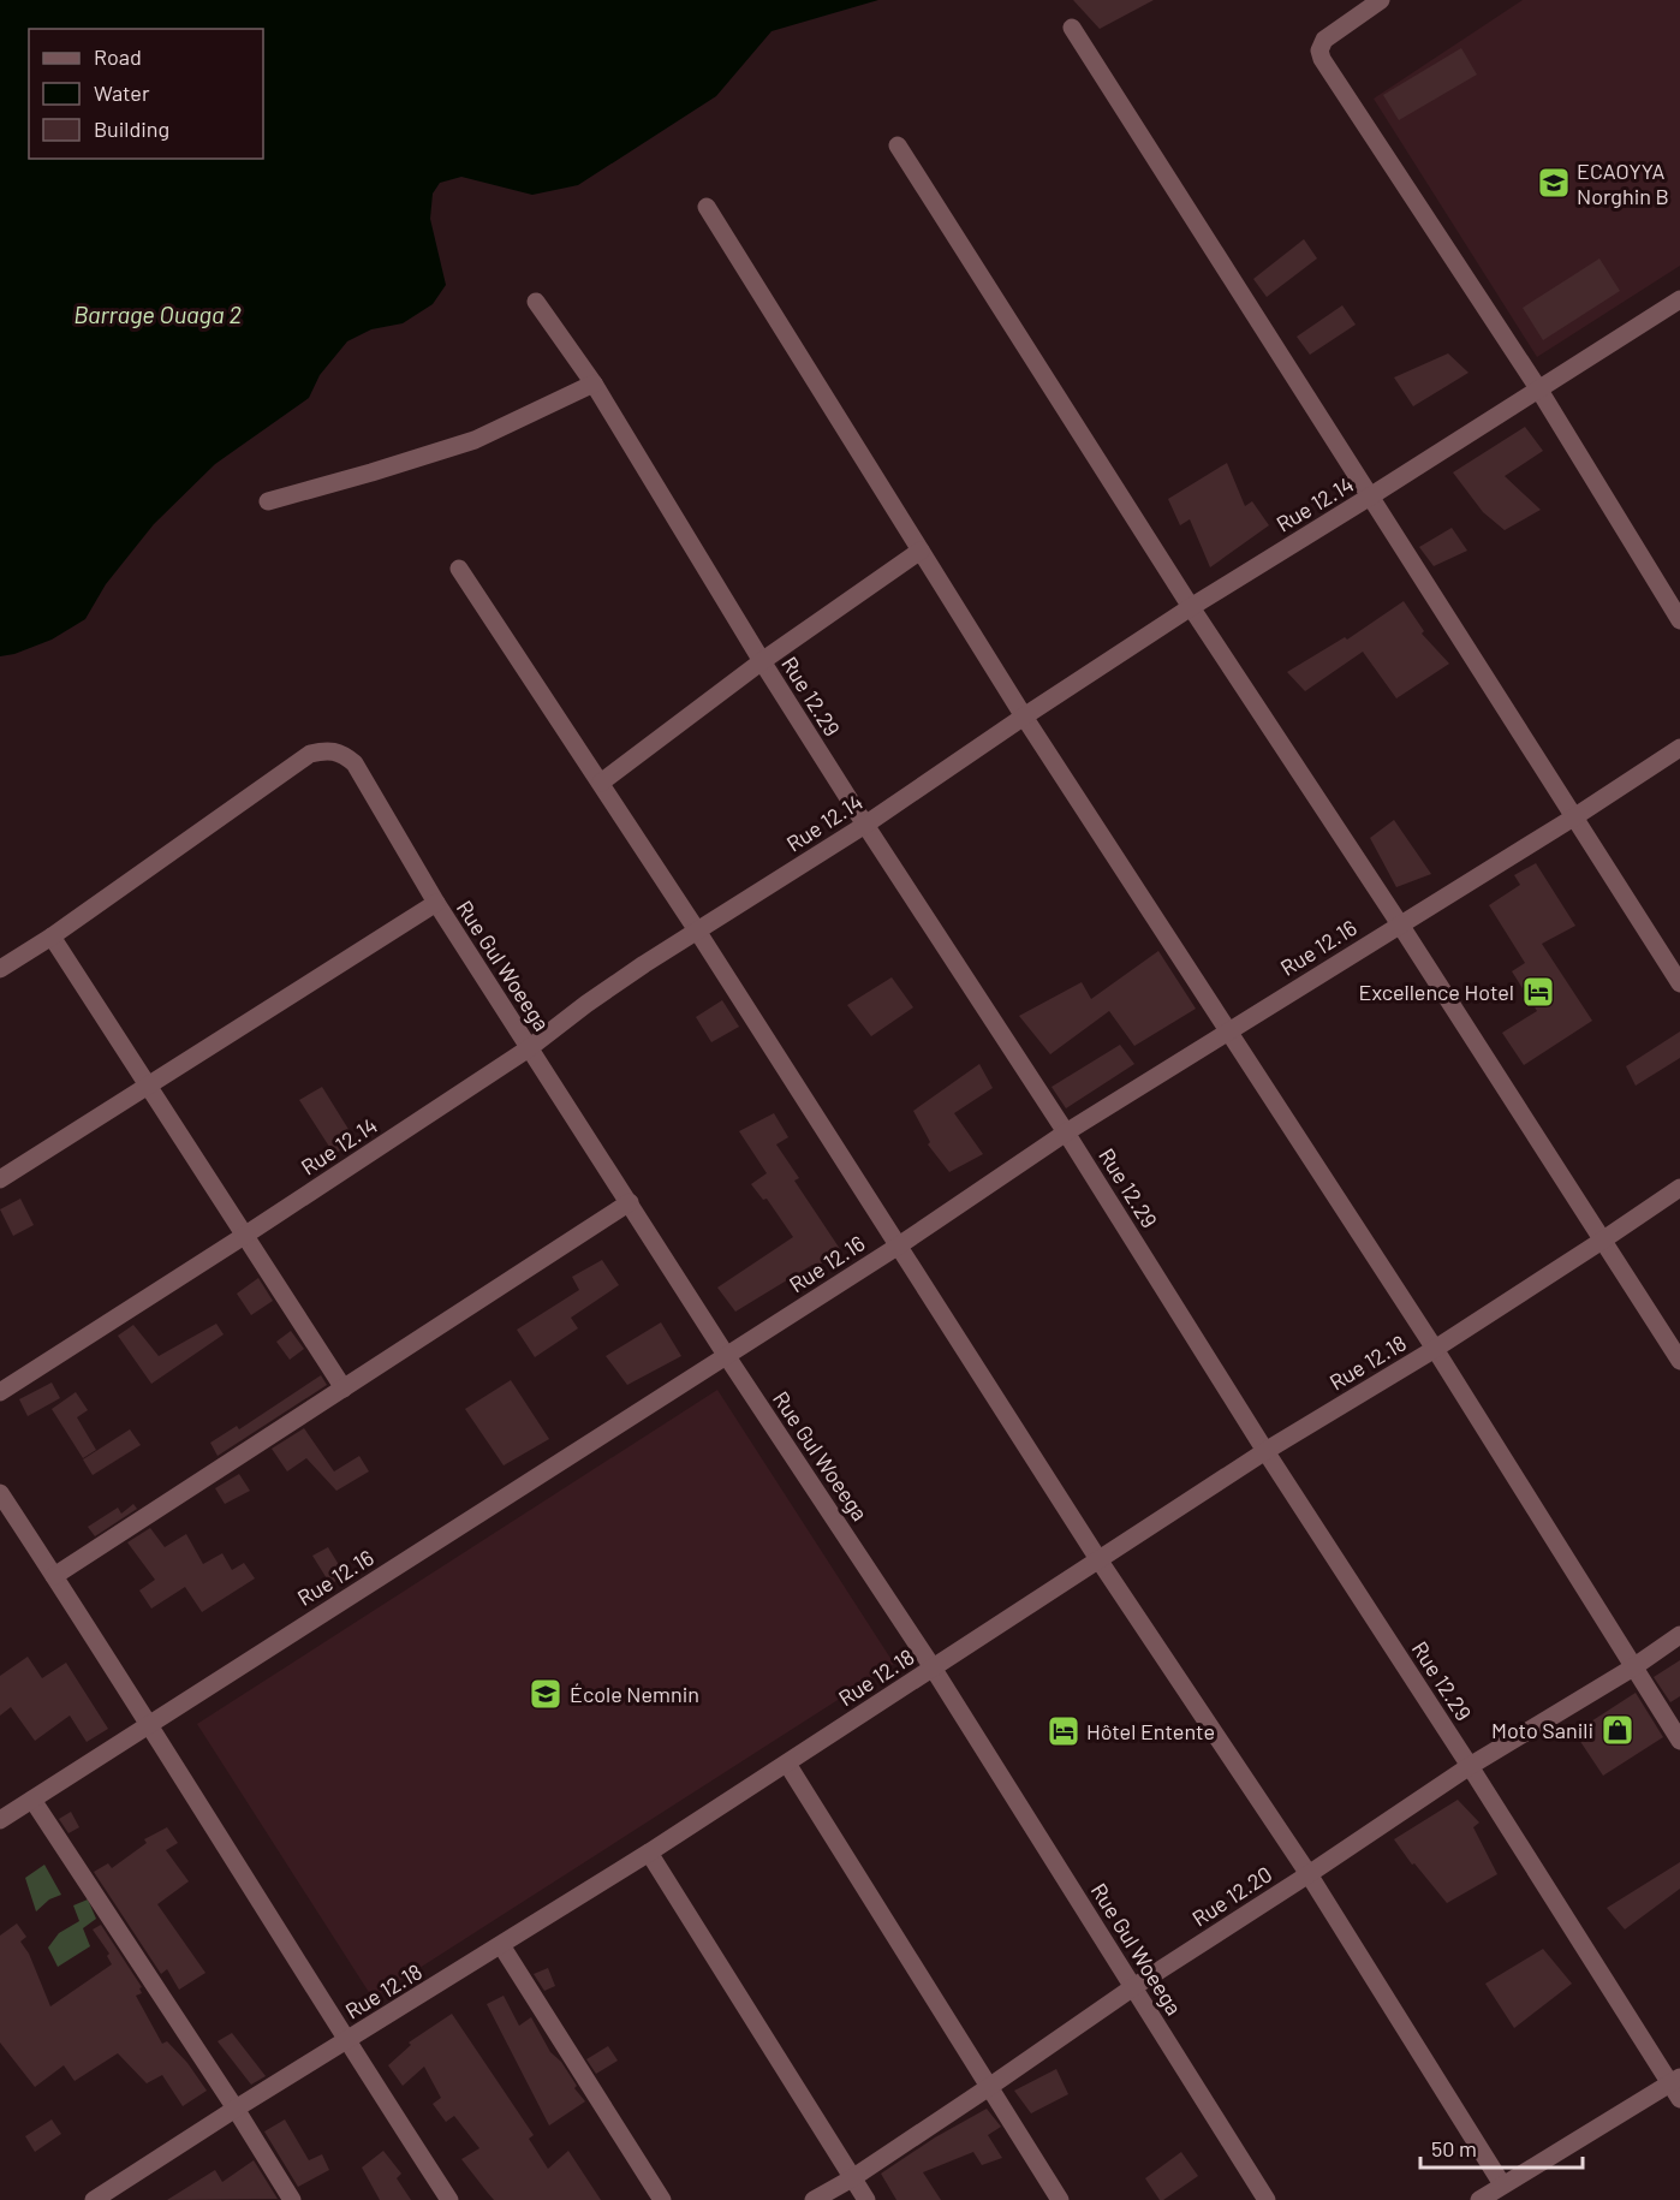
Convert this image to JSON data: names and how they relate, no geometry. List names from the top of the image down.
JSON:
{
  "streets": {
    "street": [
      "Rue 12.14",
      "Rue 12.29",
      "Rue 12.16",
      "Rue Gul Woeega",
      "Rue 12.18",
      "Rue 12.20"
    ]
  },
  "crossings": [
    ["Rue 12.14", "Rue 12.29"],
    ["Rue 12.14", "Rue Gul Woeega"],
    ["Rue 12.29", "Rue 12.16"],
    ["Rue 12.29", "Rue 12.18"],
    ["Rue 12.29", "Rue 12.20"],
    ["Rue 12.16", "Rue Gul Woeega"],
    ["Rue Gul Woeega", "Rue 12.18"],
    ["Rue Gul Woeega", "Rue 12.20"]
  ],
  "water": ["Barrage Ouaga 2"],
  "places": {
    "school or university": ["ECAOYYA Norghin B", "École Nemnin"],
    "hotel": ["Excellence Hotel", "Hôtel Entente"],
    "shop": ["Moto Sanili"]
  },
  "legend": ["Road", "Water", "Building"],
  "scale_bar": "50 m"
}
